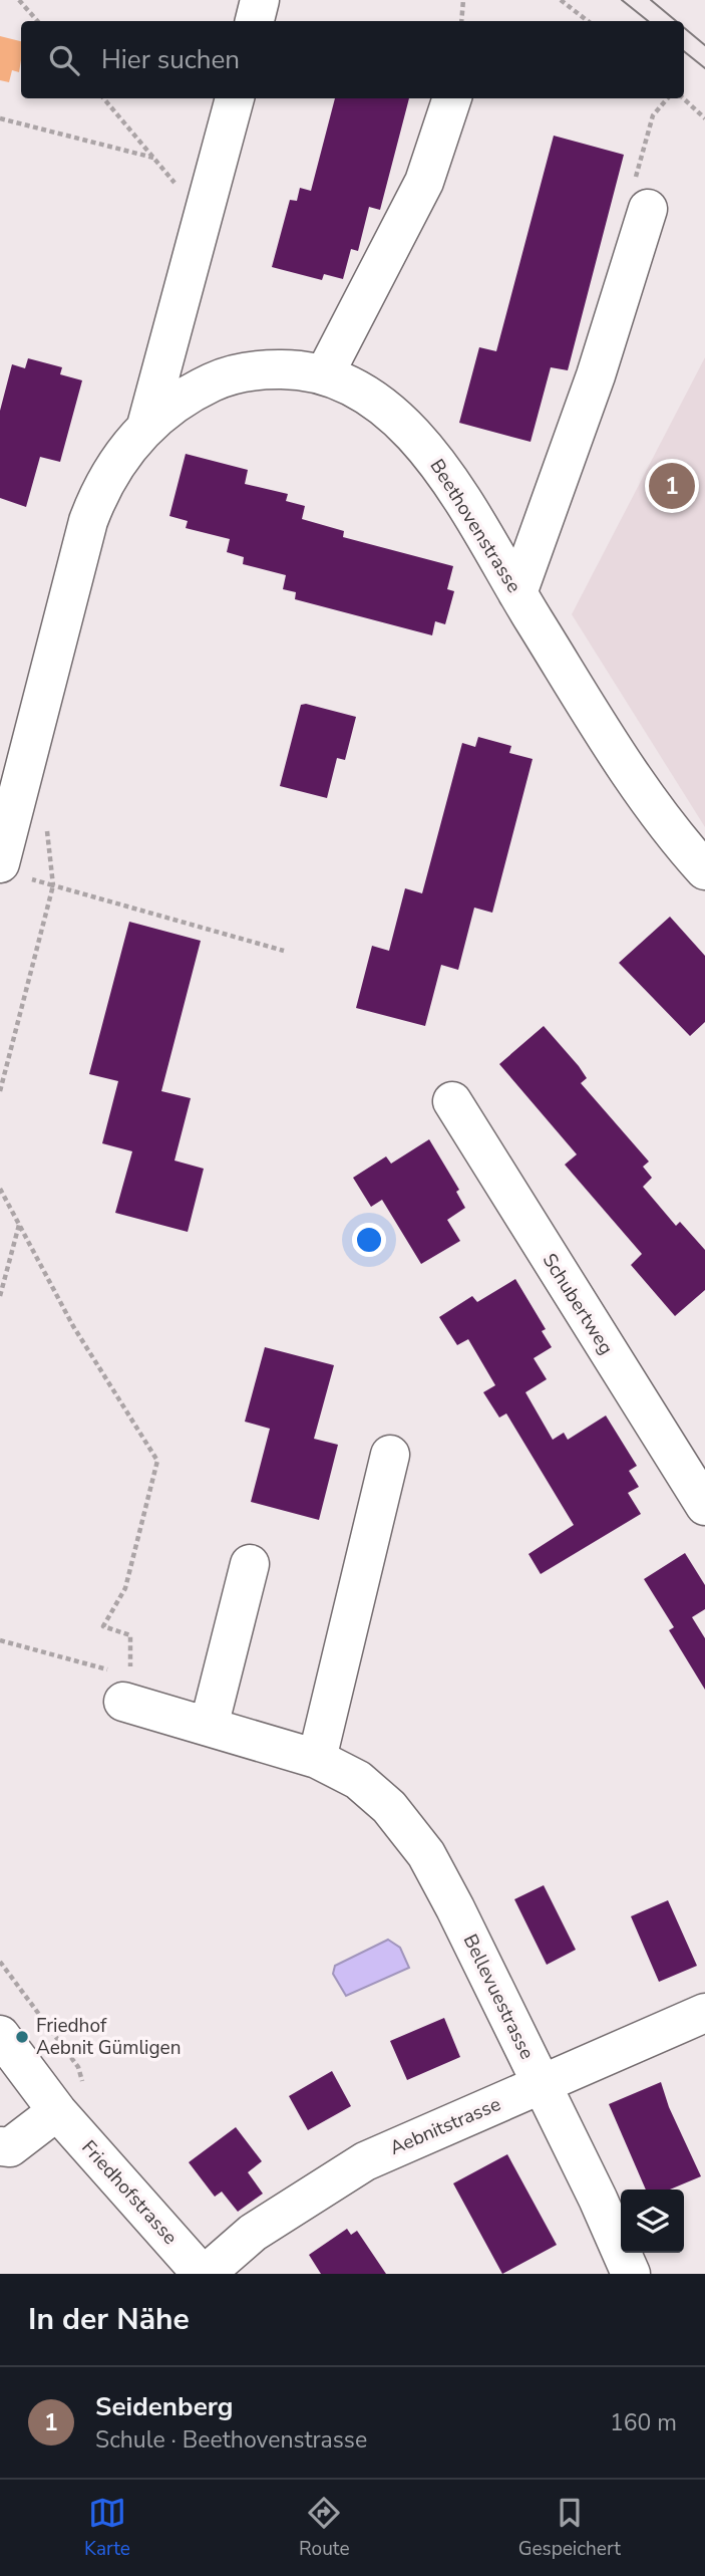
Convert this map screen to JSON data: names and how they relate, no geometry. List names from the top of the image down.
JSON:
{
  "streets": {
    "street": [
      "Beethovenstrasse",
      "Schubertweg",
      "Bellevuestrasse",
      "Aebnitstrasse",
      "Friedhofstrasse"
    ]
  },
  "crossings": [
    ["Bellevuestrasse", "Aebnitstrasse"],
    ["Aebnitstrasse", "Friedhofstrasse"]
  ],
  "places": ["Friedhof Aebnit Gümligen"],
  "page": {
    "search": "Hier suchen",
    "pins": "1",
    "heading": "In der Nähe",
    "list": [
      {
        "mark": "1",
        "name": "Seidenberg",
        "note": "Schule · Beethovenstrasse",
        "value": "160 m"
      }
    ],
    "nav": ["Karte", "Route", "Gespeichert"]
  }
}
